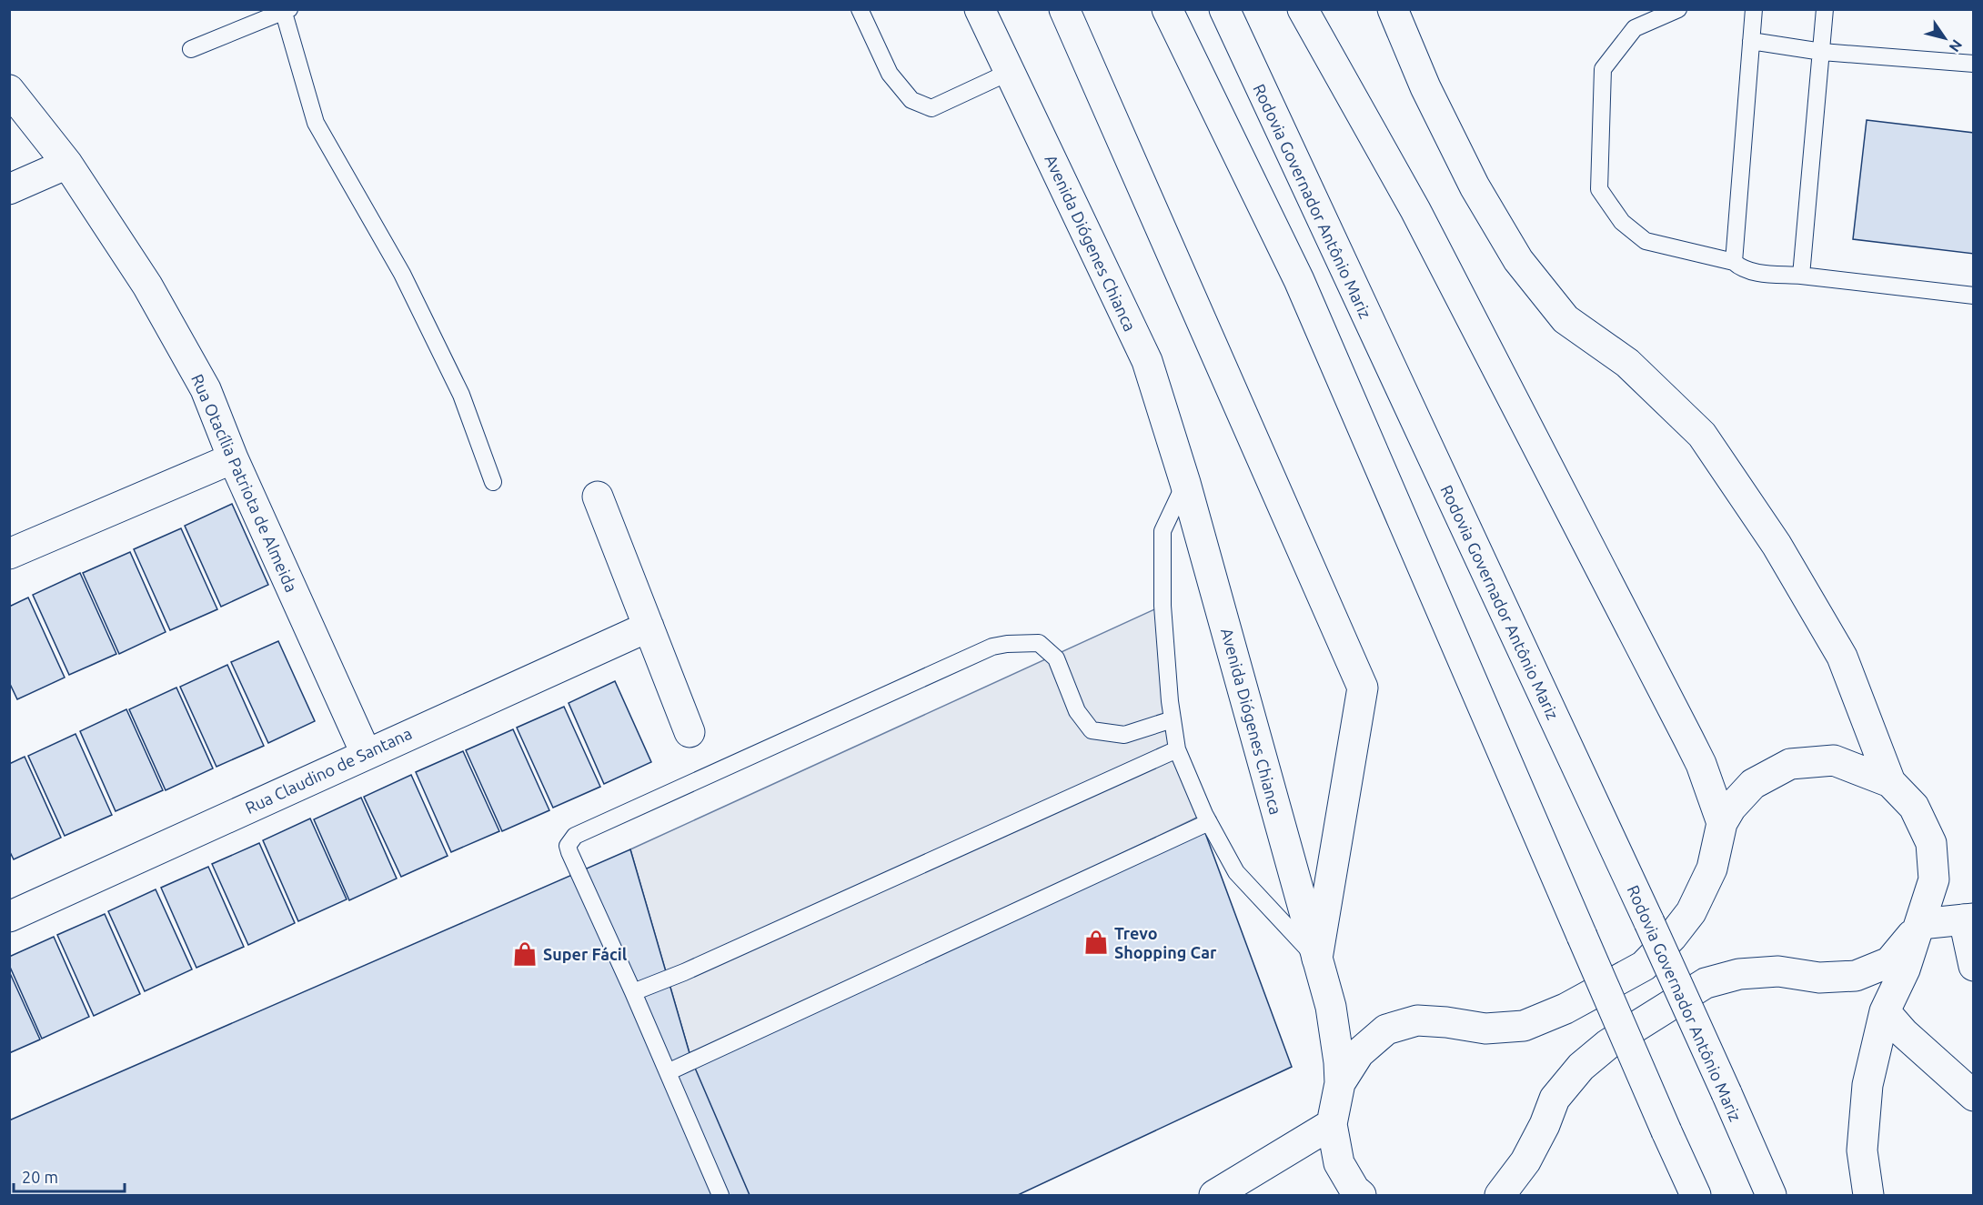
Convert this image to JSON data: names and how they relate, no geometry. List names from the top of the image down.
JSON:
{
  "streets": {
    "main road": [
      "Rodovia Governador Antônio Mariz",
      "Avenida Diógenes Chianca",
      "Rua Otacília Patriota de Almeida",
      "Rua Claudino de Santana"
    ]
  },
  "crossings": [
    ["Rua Otacília Patriota de Almeida", "Rua Claudino de Santana"]
  ],
  "places": {
    "shop": ["Trevo Shopping Car", "Super Fácil"]
  },
  "scale_bar": "20 m",
  "north": "bottom right"
}
